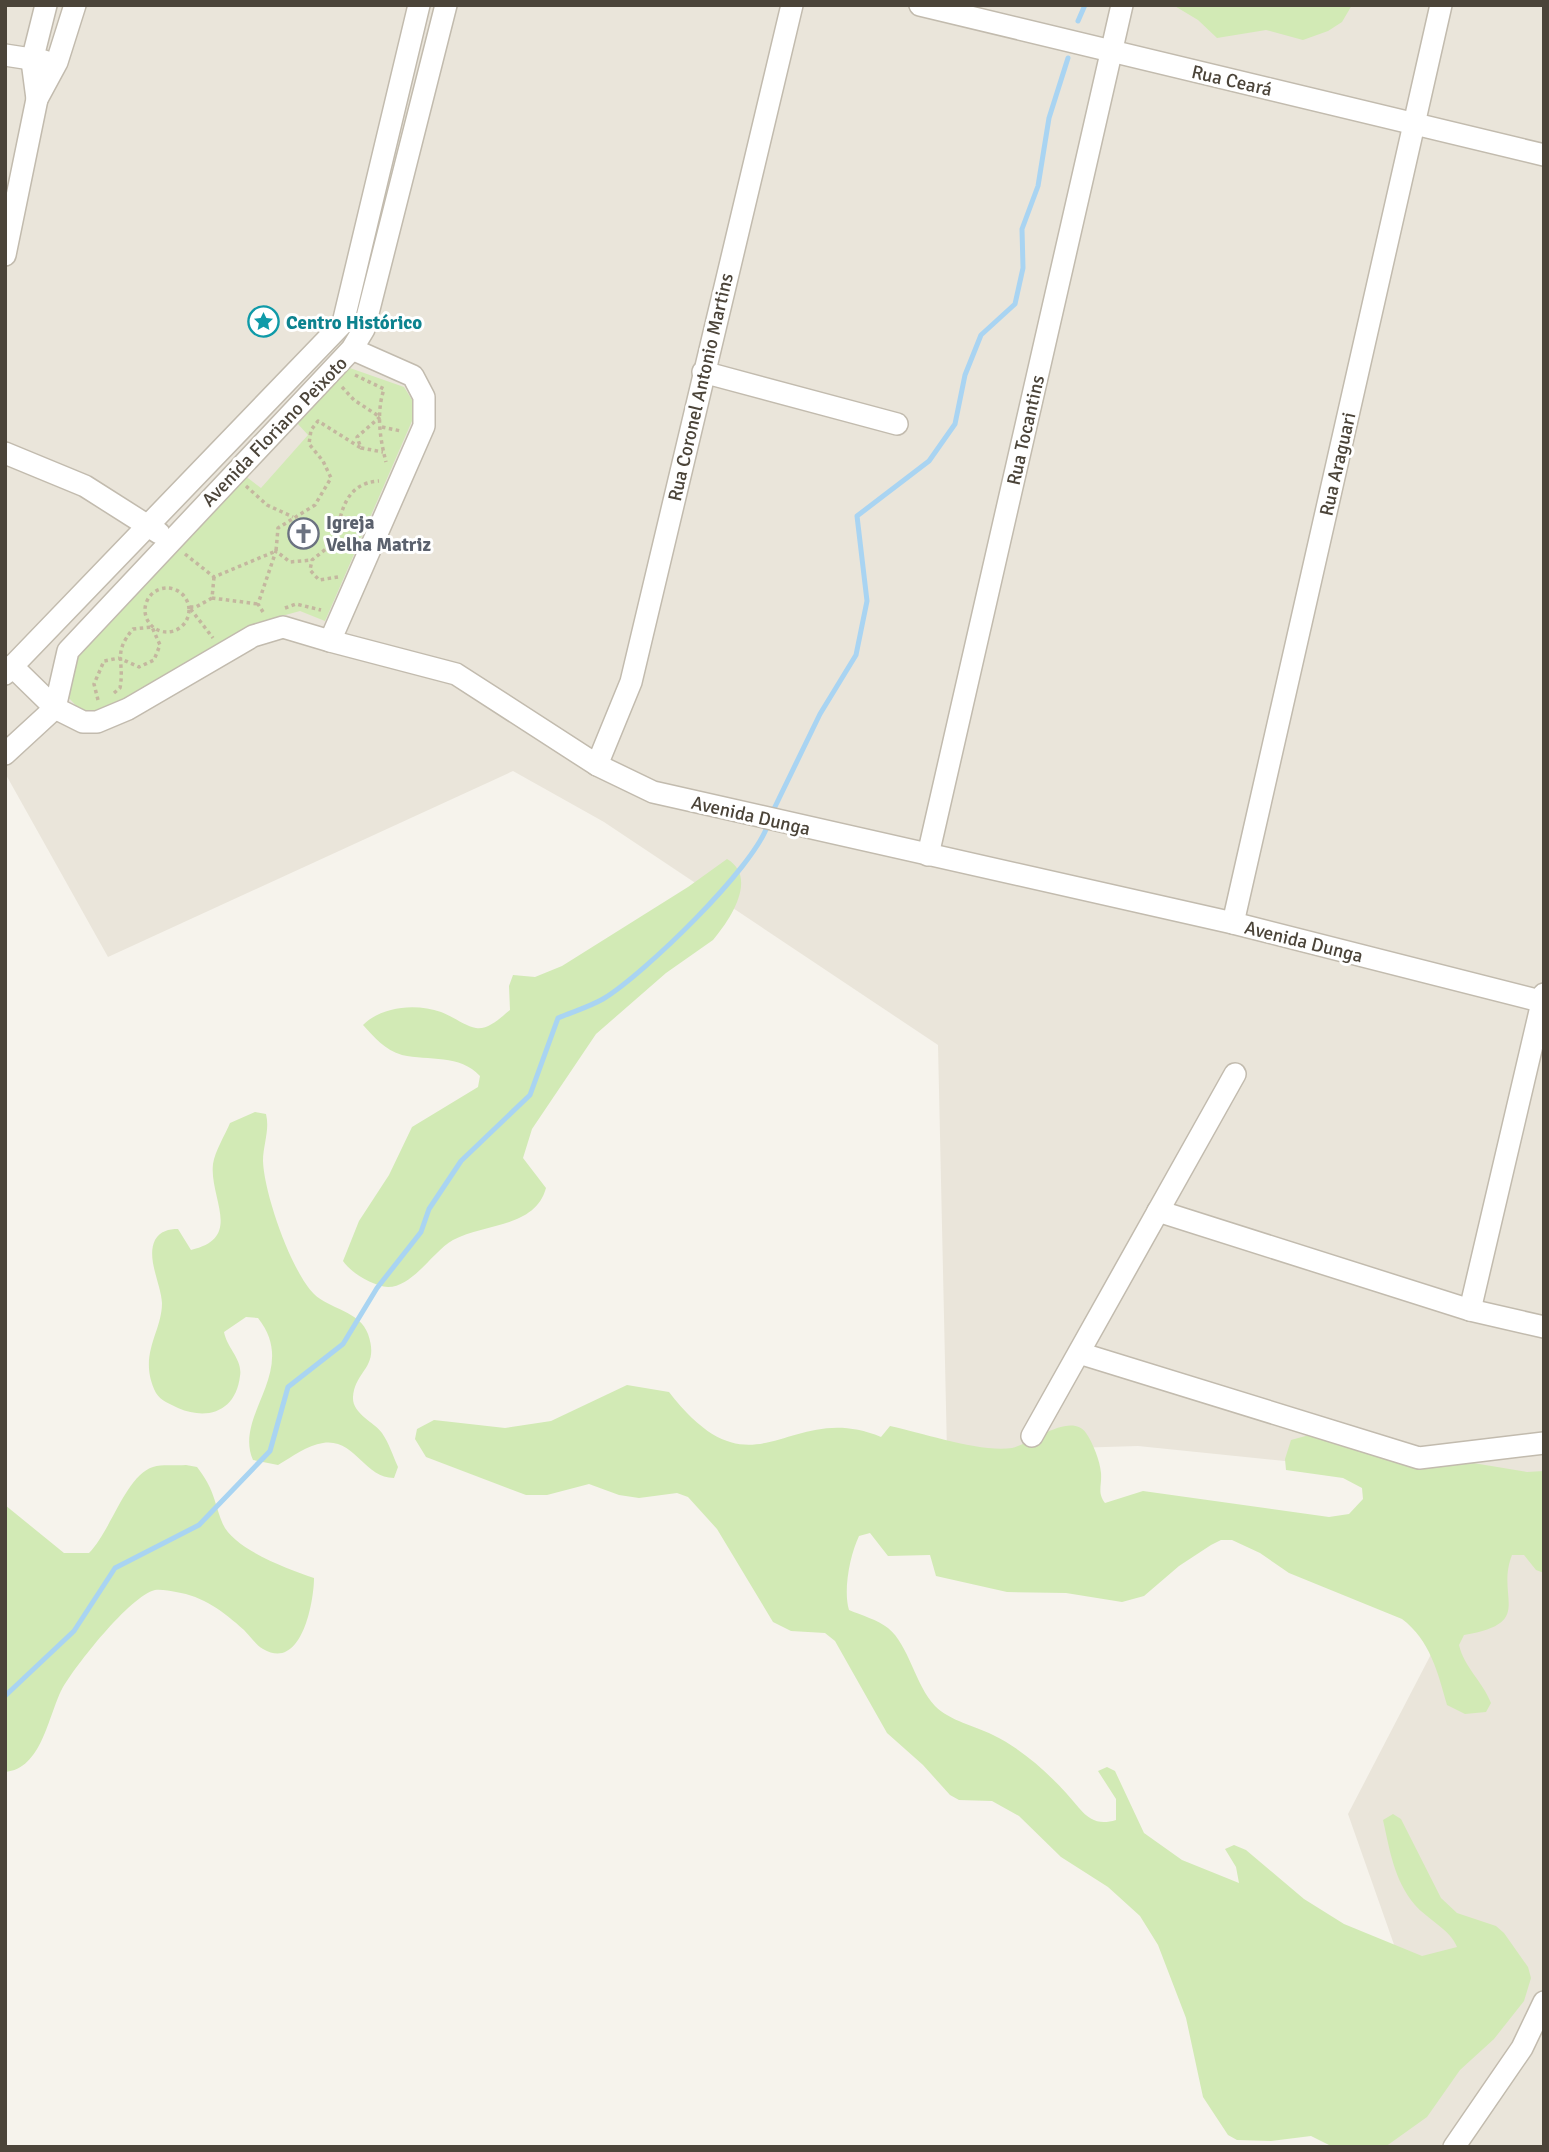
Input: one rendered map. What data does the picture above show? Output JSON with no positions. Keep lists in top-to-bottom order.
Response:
{
  "streets": {
    "street": [
      "Rua Ceará",
      "Rua Coronel Antonio Martins",
      "Rua Tocantins",
      "Avenida Floriano Peixoto",
      "Rua Araguari",
      "Avenida Dunga"
    ]
  },
  "crossings": [
    ["Rua Ceará", "Rua Tocantins"],
    ["Rua Ceará", "Rua Araguari"],
    ["Rua Coronel Antonio Martins", "Avenida Dunga"],
    ["Rua Tocantins", "Avenida Dunga"],
    ["Avenida Floriano Peixoto", "Avenida Dunga"],
    ["Rua Araguari", "Avenida Dunga"]
  ],
  "places": {
    "place": ["Centro Histórico"],
    "church": ["Igreja Velha Matriz"]
  }
}
